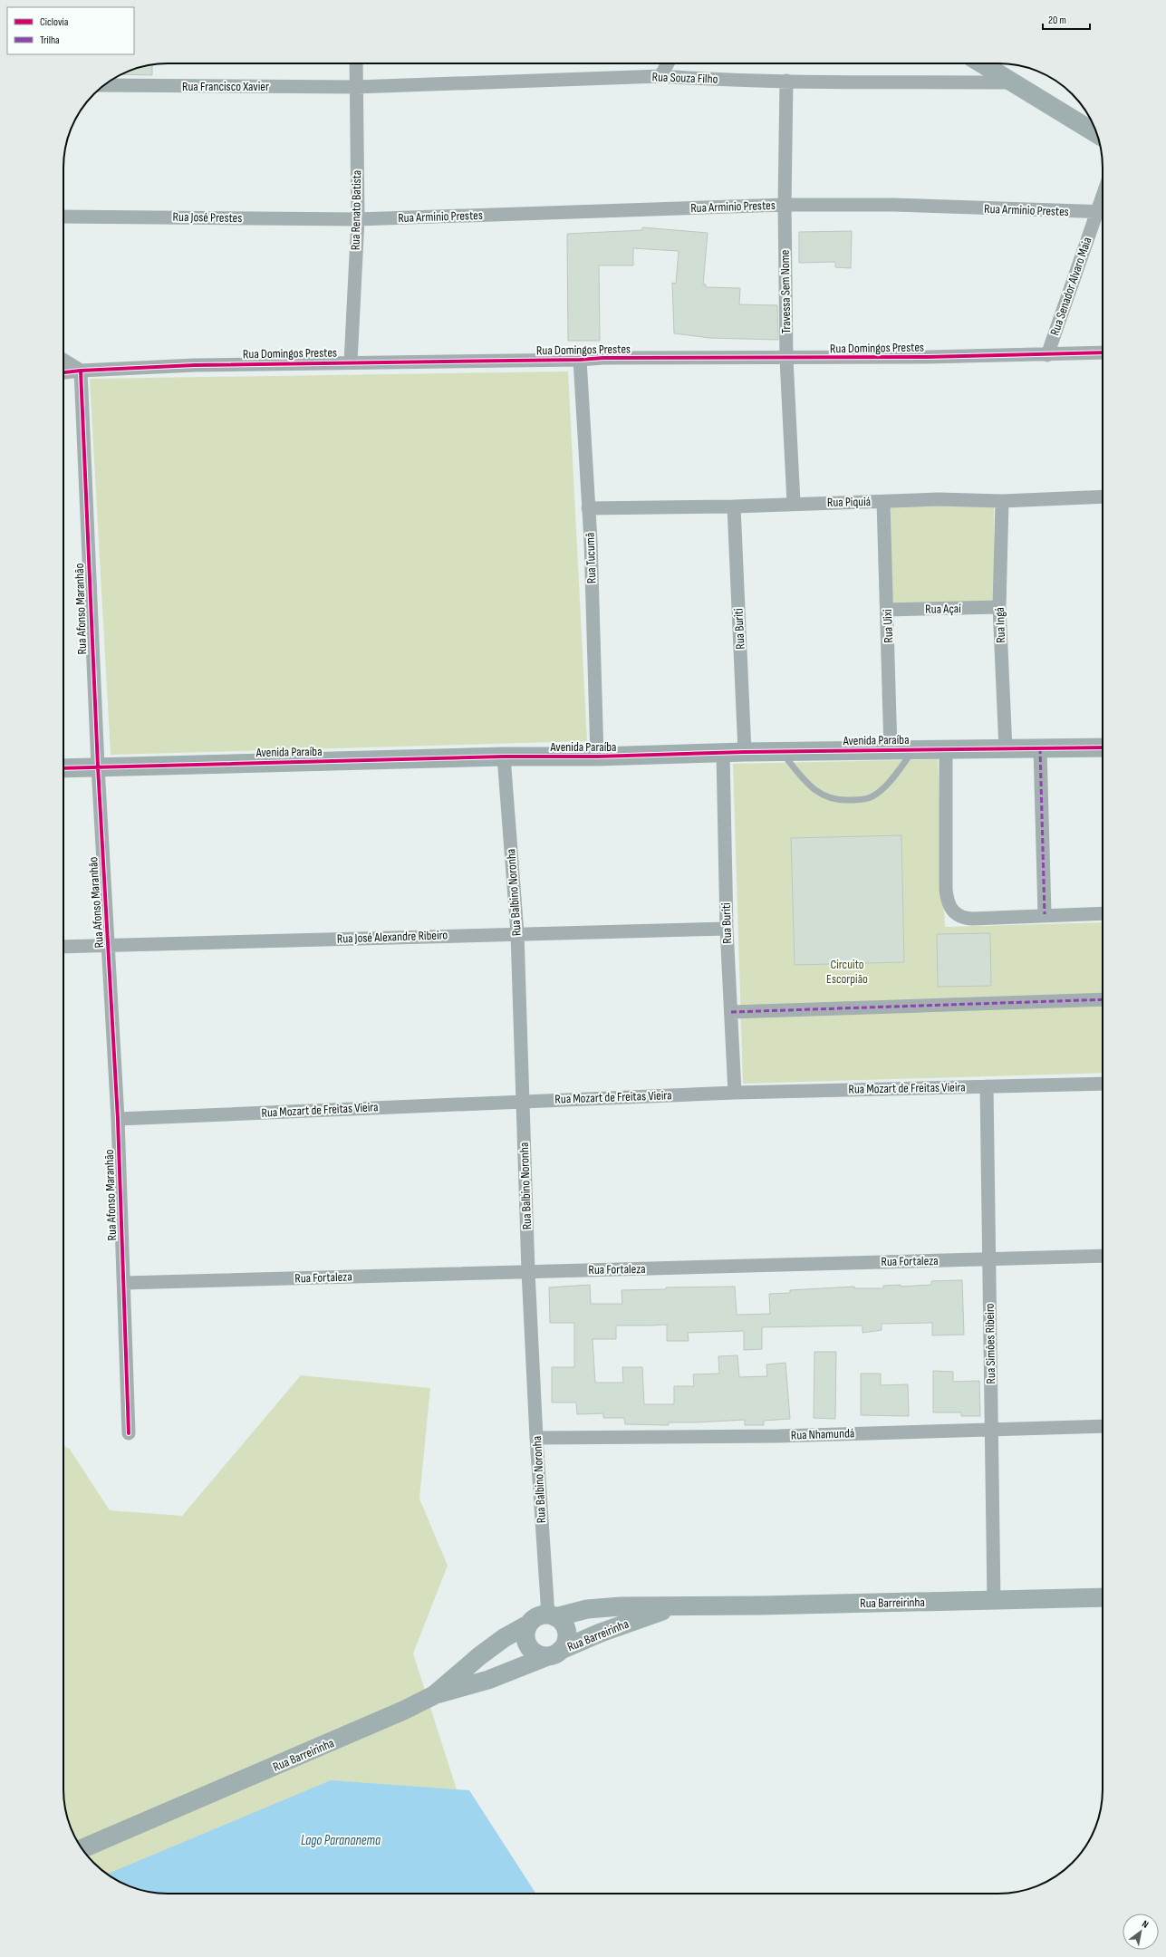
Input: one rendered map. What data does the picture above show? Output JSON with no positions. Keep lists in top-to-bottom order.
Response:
{
  "streets": {
    "street": [
      "Rua Souza Filho",
      "Rua Francisco Xavier",
      "Rua Arminio Prestes",
      "Rua Renato Batista",
      "Rua José Prestes",
      "Rua Senador Alvaro Maia",
      "Travessa Sem Nome",
      "Rua Domingos Prestes",
      "Rua Piquiá",
      "Rua Tucumã",
      "Rua Afonso Maranhão",
      "Rua Açaí",
      "Rua Ingá",
      "Rua Uixi",
      "Rua Buriti",
      "Avenida Paraíba",
      "Rua Balbino Noronha",
      "Rua José Alexandre Ribeiro",
      "Rua Mozart de Freitas Vieira",
      "Rua Fortaleza",
      "Rua Simões Ribeiro",
      "Rua Nhamundá",
      "Rua Barreirinha"
    ]
  },
  "crossings": [
    ["Rua Souza Filho", "Rua Francisco Xavier"],
    ["Rua Souza Filho", "Rua Renato Batista"],
    ["Rua Souza Filho", "Travessa Sem Nome"],
    ["Rua Francisco Xavier", "Rua Renato Batista"],
    ["Rua Arminio Prestes", "Rua Renato Batista"],
    ["Rua Arminio Prestes", "Rua José Prestes"],
    ["Rua Arminio Prestes", "Rua Senador Alvaro Maia"],
    ["Rua Arminio Prestes", "Travessa Sem Nome"],
    ["Rua Renato Batista", "Rua José Prestes"],
    ["Rua Renato Batista", "Rua Domingos Prestes"],
    ["Rua Senador Alvaro Maia", "Rua Domingos Prestes"],
    ["Travessa Sem Nome", "Rua Domingos Prestes"],
    ["Travessa Sem Nome", "Rua Piquiá"],
    ["Rua Domingos Prestes", "Rua Tucumã"],
    ["Rua Domingos Prestes", "Rua Afonso Maranhão"],
    ["Rua Piquiá", "Rua Tucumã"],
    ["Rua Piquiá", "Rua Ingá"],
    ["Rua Piquiá", "Rua Uixi"],
    ["Rua Piquiá", "Rua Buriti"],
    ["Rua Tucumã", "Avenida Paraíba"],
    ["Rua Afonso Maranhão", "Avenida Paraíba"],
    ["Rua Afonso Maranhão", "Rua José Alexandre Ribeiro"],
    ["Rua Afonso Maranhão", "Rua Mozart de Freitas Vieira"],
    ["Rua Afonso Maranhão", "Rua Fortaleza"],
    ["Rua Açaí", "Rua Ingá"],
    ["Rua Açaí", "Rua Uixi"],
    ["Rua Ingá", "Avenida Paraíba"],
    ["Rua Uixi", "Avenida Paraíba"],
    ["Rua Buriti", "Avenida Paraíba"],
    ["Rua Buriti", "Rua José Alexandre Ribeiro"],
    ["Rua Buriti", "Rua Mozart de Freitas Vieira"],
    ["Avenida Paraíba", "Rua Balbino Noronha"],
    ["Rua Balbino Noronha", "Rua José Alexandre Ribeiro"],
    ["Rua Balbino Noronha", "Rua Mozart de Freitas Vieira"],
    ["Rua Balbino Noronha", "Rua Fortaleza"],
    ["Rua Balbino Noronha", "Rua Nhamundá"],
    ["Rua Balbino Noronha", "Rua Barreirinha"],
    ["Rua Mozart de Freitas Vieira", "Rua Simões Ribeiro"],
    ["Rua Fortaleza", "Rua Simões Ribeiro"],
    ["Rua Simões Ribeiro", "Rua Nhamundá"],
    ["Rua Simões Ribeiro", "Rua Barreirinha"]
  ],
  "water": ["Lago Parananema"],
  "parks": ["Circuito Escorpião"],
  "legend": ["Ciclovia", "Trilha"],
  "scale_bar": "20 m",
  "north": "top right"
}
